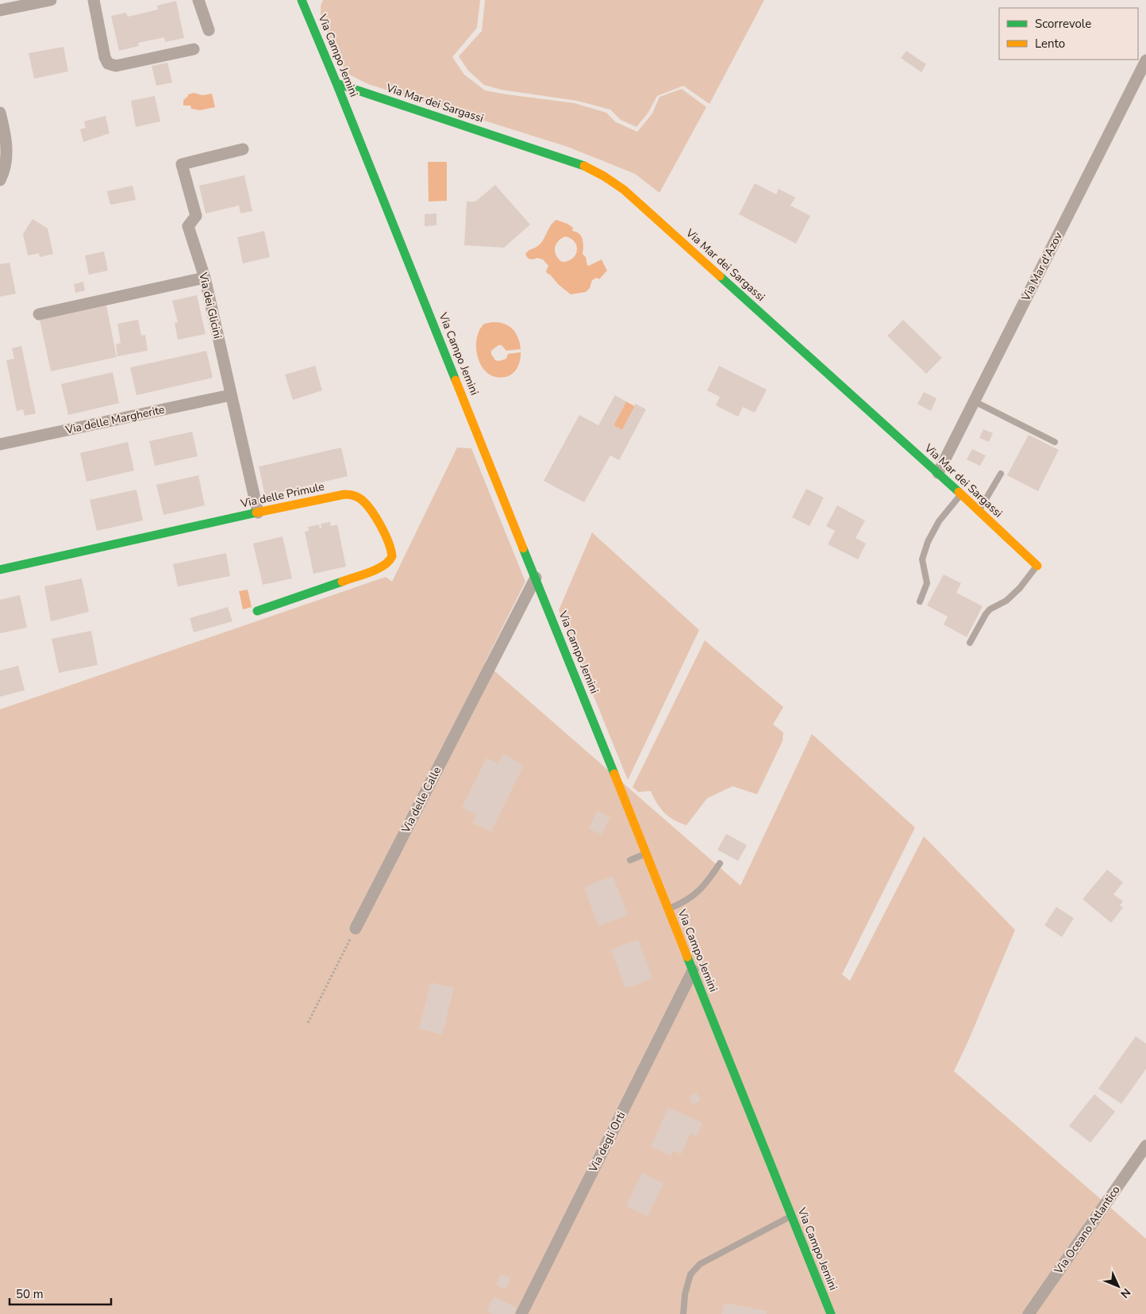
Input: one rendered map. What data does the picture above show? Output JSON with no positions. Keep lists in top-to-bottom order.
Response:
{
  "streets": {
    "street": [
      "Via Campo Jemini",
      "Via Mar dei Sargassi",
      "Via Mar d'Azov",
      "Via dei Glicini",
      "Via delle Margherite",
      "Via delle Primule",
      "Via delle Calle",
      "Via degli Orti",
      "Via Oceano Atlantico"
    ]
  },
  "crossings": [
    ["Via Campo Jemini", "Via Mar dei Sargassi"],
    ["Via Campo Jemini", "Via delle Calle"],
    ["Via Campo Jemini", "Via degli Orti"],
    ["Via Mar dei Sargassi", "Via Mar d'Azov"],
    ["Via dei Glicini", "Via delle Margherite"],
    ["Via dei Glicini", "Via delle Primule"]
  ],
  "legend": ["Scorrevole", "Lento"],
  "scale_bar": "50 m",
  "north": "bottom right"
}
